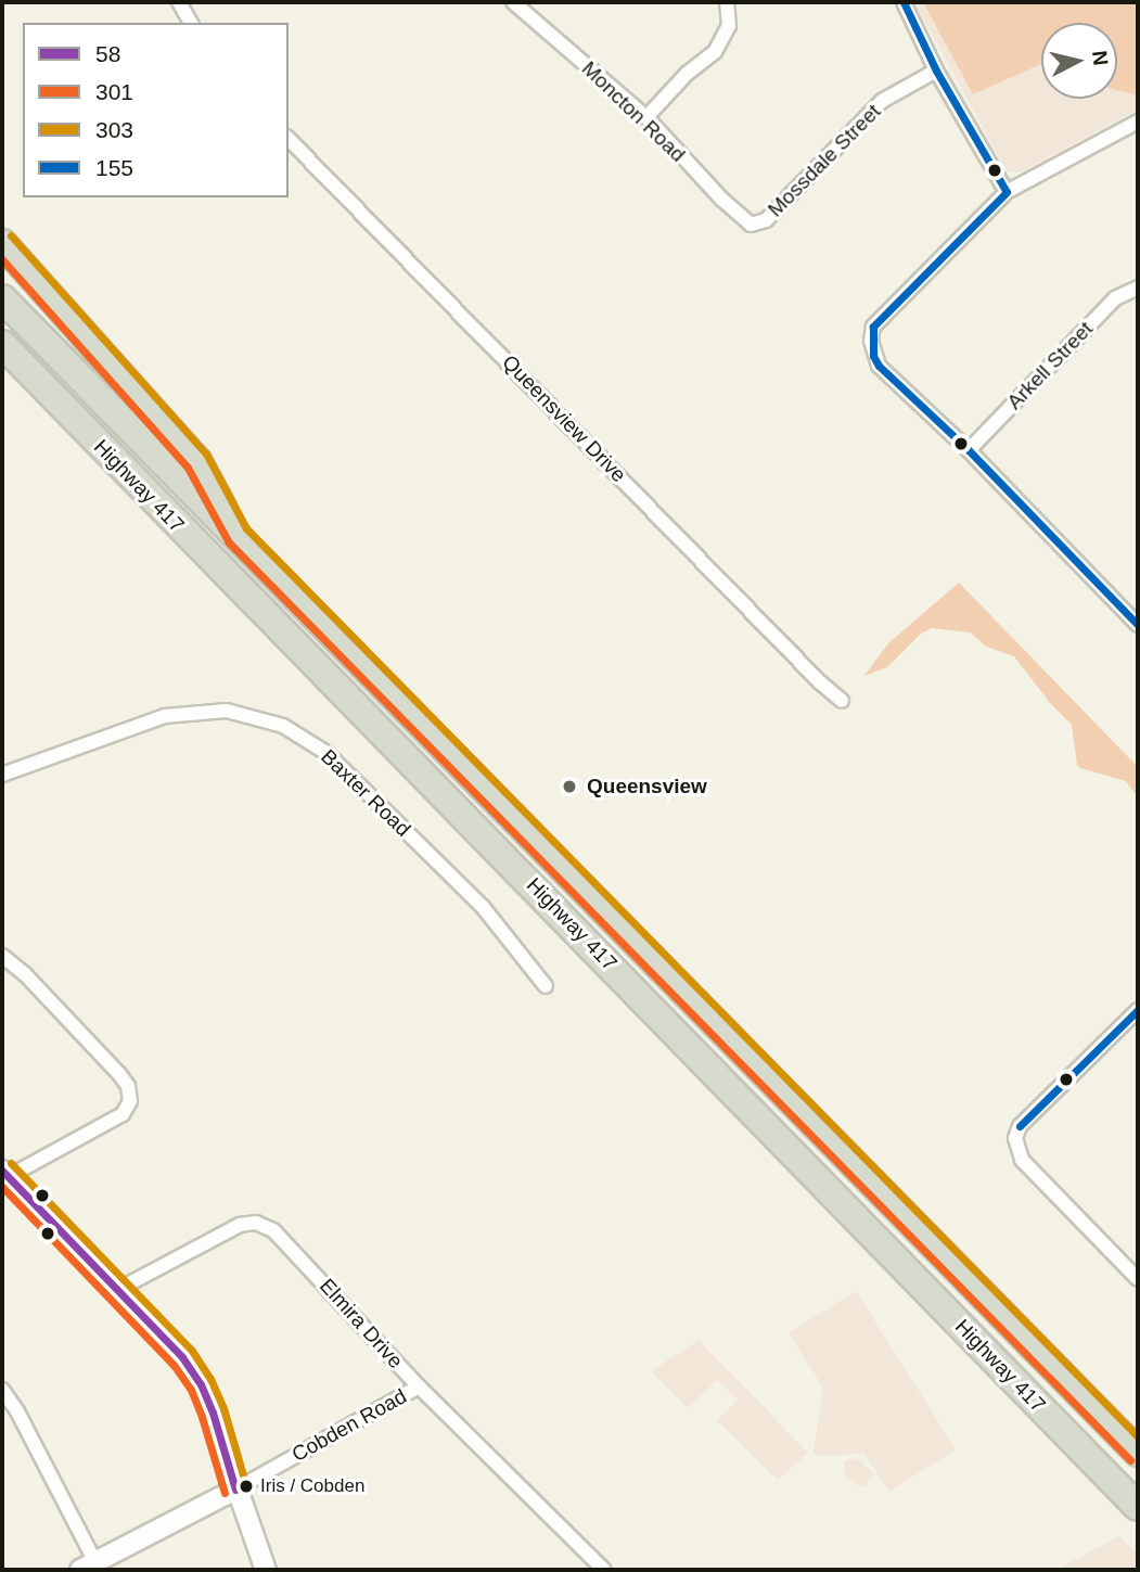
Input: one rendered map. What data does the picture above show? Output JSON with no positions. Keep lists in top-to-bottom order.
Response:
{
  "streets": {
    "highway": ["Highway 417"],
    "street": [
      "Moncton Road",
      "Mossdale Street",
      "Arkell Street",
      "Queensview Drive",
      "Baxter Road",
      "Elmira Drive",
      "Cobden Road"
    ]
  },
  "crossings": [
    ["Moncton Road", "Mossdale Street"],
    ["Elmira Drive", "Cobden Road"]
  ],
  "places": ["Queensview", "Iris / Cobden"],
  "lines": [
    "transit line 155",
    "transit line 303",
    "transit line 301",
    "transit line 58"
  ],
  "legend": [
    "58",
    "301",
    "303",
    "155"
  ],
  "north": "right"
}
